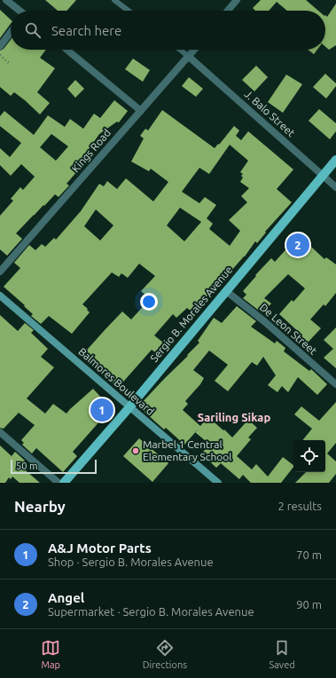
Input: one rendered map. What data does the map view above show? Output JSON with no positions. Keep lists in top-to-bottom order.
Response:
{
  "streets": {
    "main road": ["Sergio B. Morales Avenue", "Balmores Boulevard"],
    "street": ["J. Balo Street", "Kings Road", "De Leon Street"]
  },
  "crossings": [
    ["J. Balo Street", "Kings Road"],
    ["J. Balo Street", "Sergio B. Morales Avenue"],
    ["Sergio B. Morales Avenue", "De Leon Street"],
    ["Sergio B. Morales Avenue", "Balmores Boulevard"]
  ],
  "districts": ["Sariling Sikap"],
  "places": ["Marbel 1 Central Elementary School"],
  "scale_bar": "50 m",
  "page": {
    "search": "Search here",
    "pins": ["2", "1"],
    "scale": "50 m",
    "heading": ["Nearby", "2 results"],
    "list": [
      {
        "mark": "1",
        "name": "A&J Motor Parts",
        "note": "Shop · Sergio B. Morales Avenue",
        "value": "70 m"
      },
      {
        "mark": "2",
        "name": "Angel",
        "note": "Supermarket · Sergio B. Morales Avenue",
        "value": "90 m"
      }
    ],
    "nav": ["Map", "Directions", "Saved"]
  }
}
